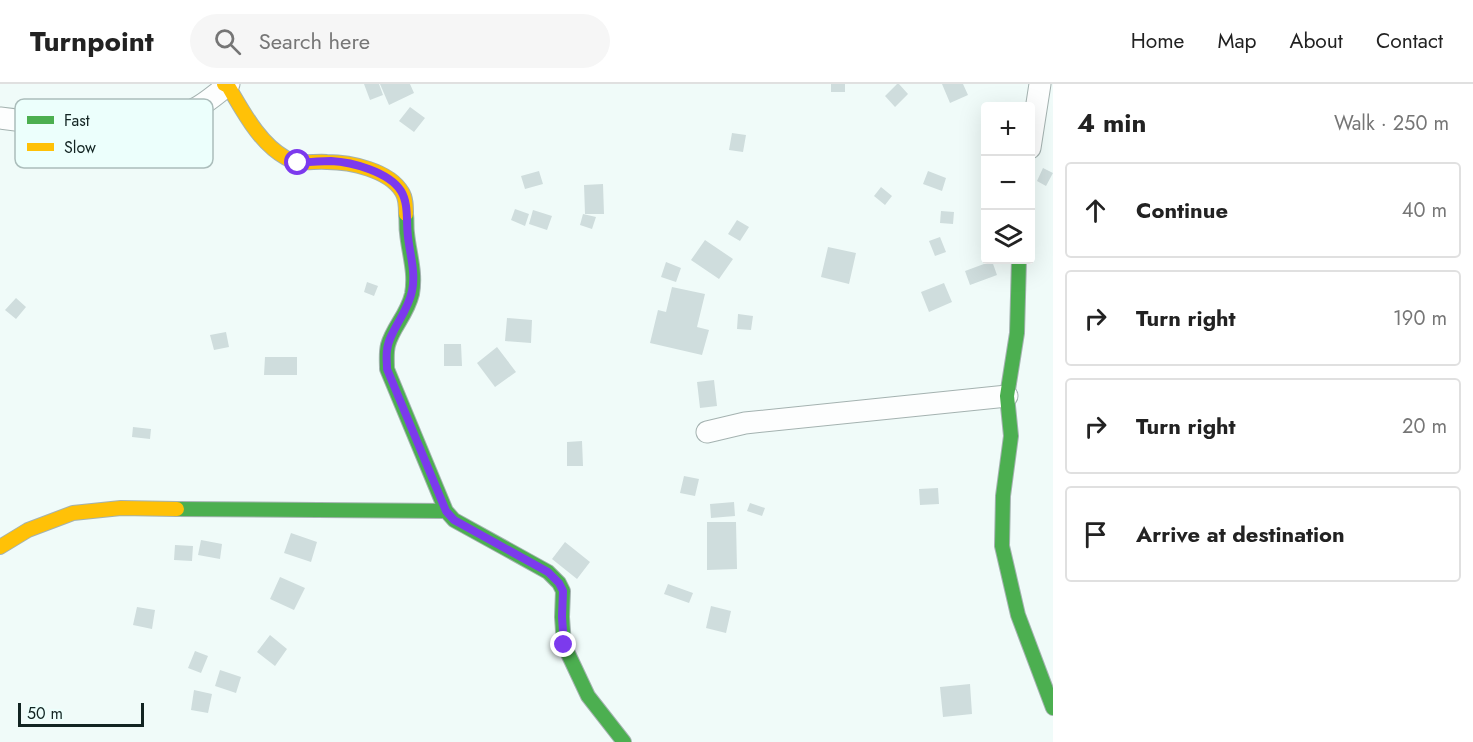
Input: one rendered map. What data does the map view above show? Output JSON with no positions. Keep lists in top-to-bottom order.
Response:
{
  "legend": ["Fast", "Slow"],
  "scale_bar": "50 m",
  "page": {
    "header": "Turnpoint",
    "search": "Search here",
    "nav": [
      "Home",
      "Map",
      "About",
      "Contact"
    ],
    "heading": ["4 min", "Walk · 250 m"],
    "map_buttons": ["+", "−"],
    "list": [
      ["Continue", "40 m"],
      ["Turn right", "190 m"],
      ["Turn right", "20 m"],
      "Arrive at destination"
    ],
    "scale": "50 m"
  }
}
